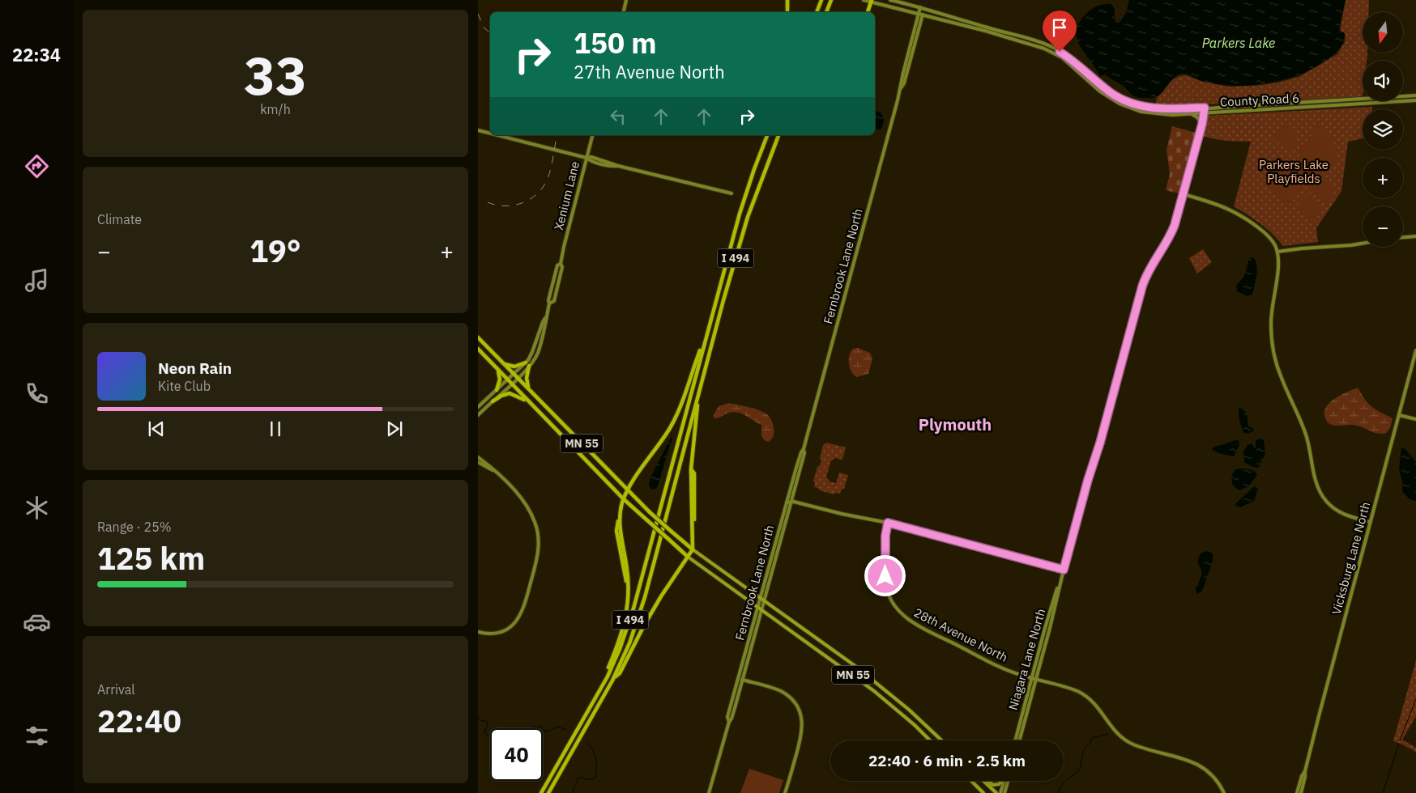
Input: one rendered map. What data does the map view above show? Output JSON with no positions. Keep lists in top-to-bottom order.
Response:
{
  "streets": {
    "highway": ["I 494", "MN 55"],
    "street": [
      "County Road 6",
      "Xenium Lane",
      "Fernbrook Lane North",
      "Vicksburg Lane North",
      "28th Avenue North",
      "Niagara Lane North"
    ]
  },
  "crossings": [
    ["County Road 6", "Fernbrook Lane North"],
    ["Xenium Lane", "MN 55"],
    ["Fernbrook Lane North", "MN 55"],
    ["28th Avenue North", "Niagara Lane North"]
  ],
  "districts": ["Plymouth"],
  "water": ["Parkers Lake"],
  "parks": ["Parkers Lake Playfields"],
  "north": "bottom",
  "page": {
    "tabs": "22:34",
    "tile": [
      ["33", "km/h"],
      "Climate",
      ["Range · 25%", "125 km"],
      ["Arrival", "22:40"]
    ],
    "map_buttons": ["+", "−"],
    "turn": ["150 m", "27th Avenue North"],
    "heat": ["−", "19°", "+"],
    "song": ["Neon Rain", "Kite Club"],
    "limit": "40",
    "trip": "22:40 · 6 min · 2.5 km"
  }
}
